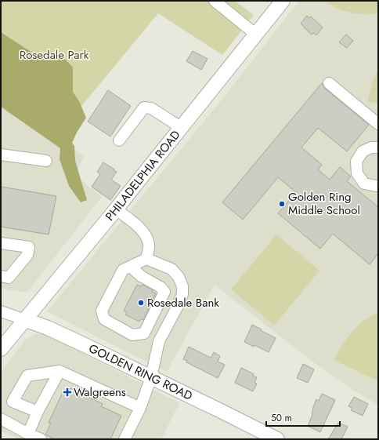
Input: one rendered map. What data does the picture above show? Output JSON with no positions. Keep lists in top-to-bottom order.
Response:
{
  "streets": {
    "main road": ["PHILADELPHIA ROAD", "GOLDEN RING ROAD"]
  },
  "crossings": [
    ["PHILADELPHIA ROAD", "GOLDEN RING ROAD"]
  ],
  "parks": ["Rosedale Park"],
  "places": {
    "other": ["Golden Ring Middle School", "Rosedale Bank"],
    "health": ["Walgreens"]
  },
  "scale_bar": "50 m"
}
